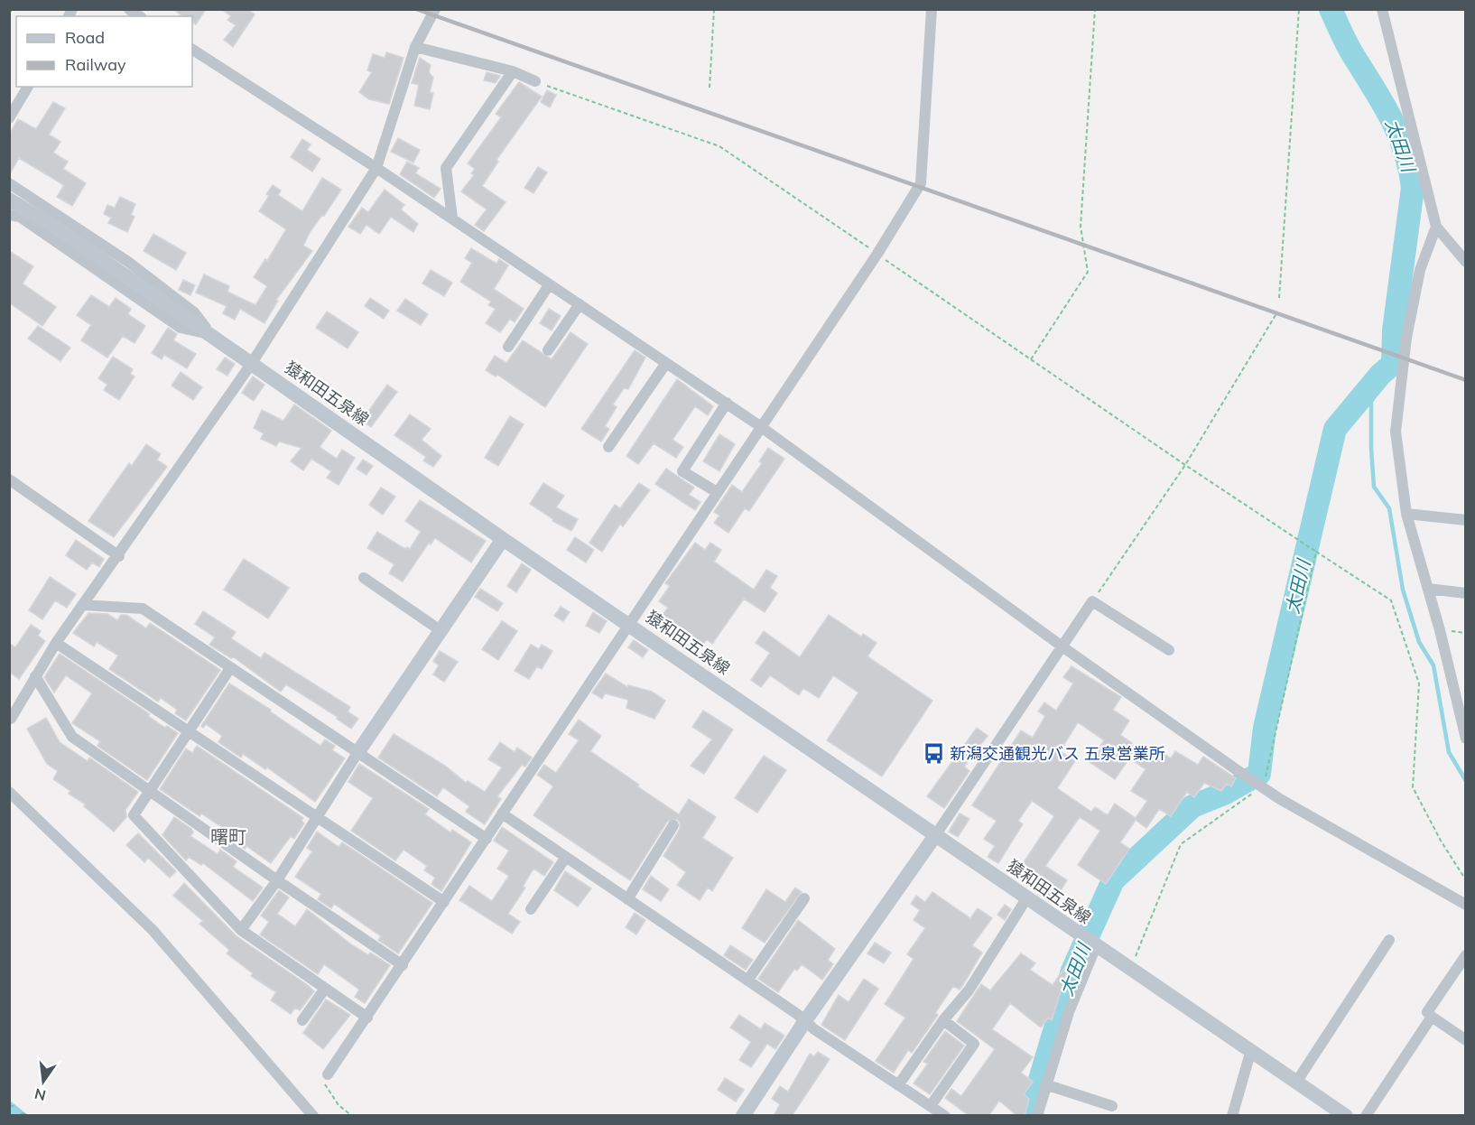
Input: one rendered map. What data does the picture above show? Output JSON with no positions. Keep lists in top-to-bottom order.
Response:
{
  "streets": {
    "main road": ["猿和田五泉線"]
  },
  "districts": ["曙町"],
  "water": ["太田川"],
  "places": {
    "bus stop": ["新潟交通観光バス 五泉営業所"]
  },
  "legend": ["Road", "Railway"],
  "north": "bottom"
}
